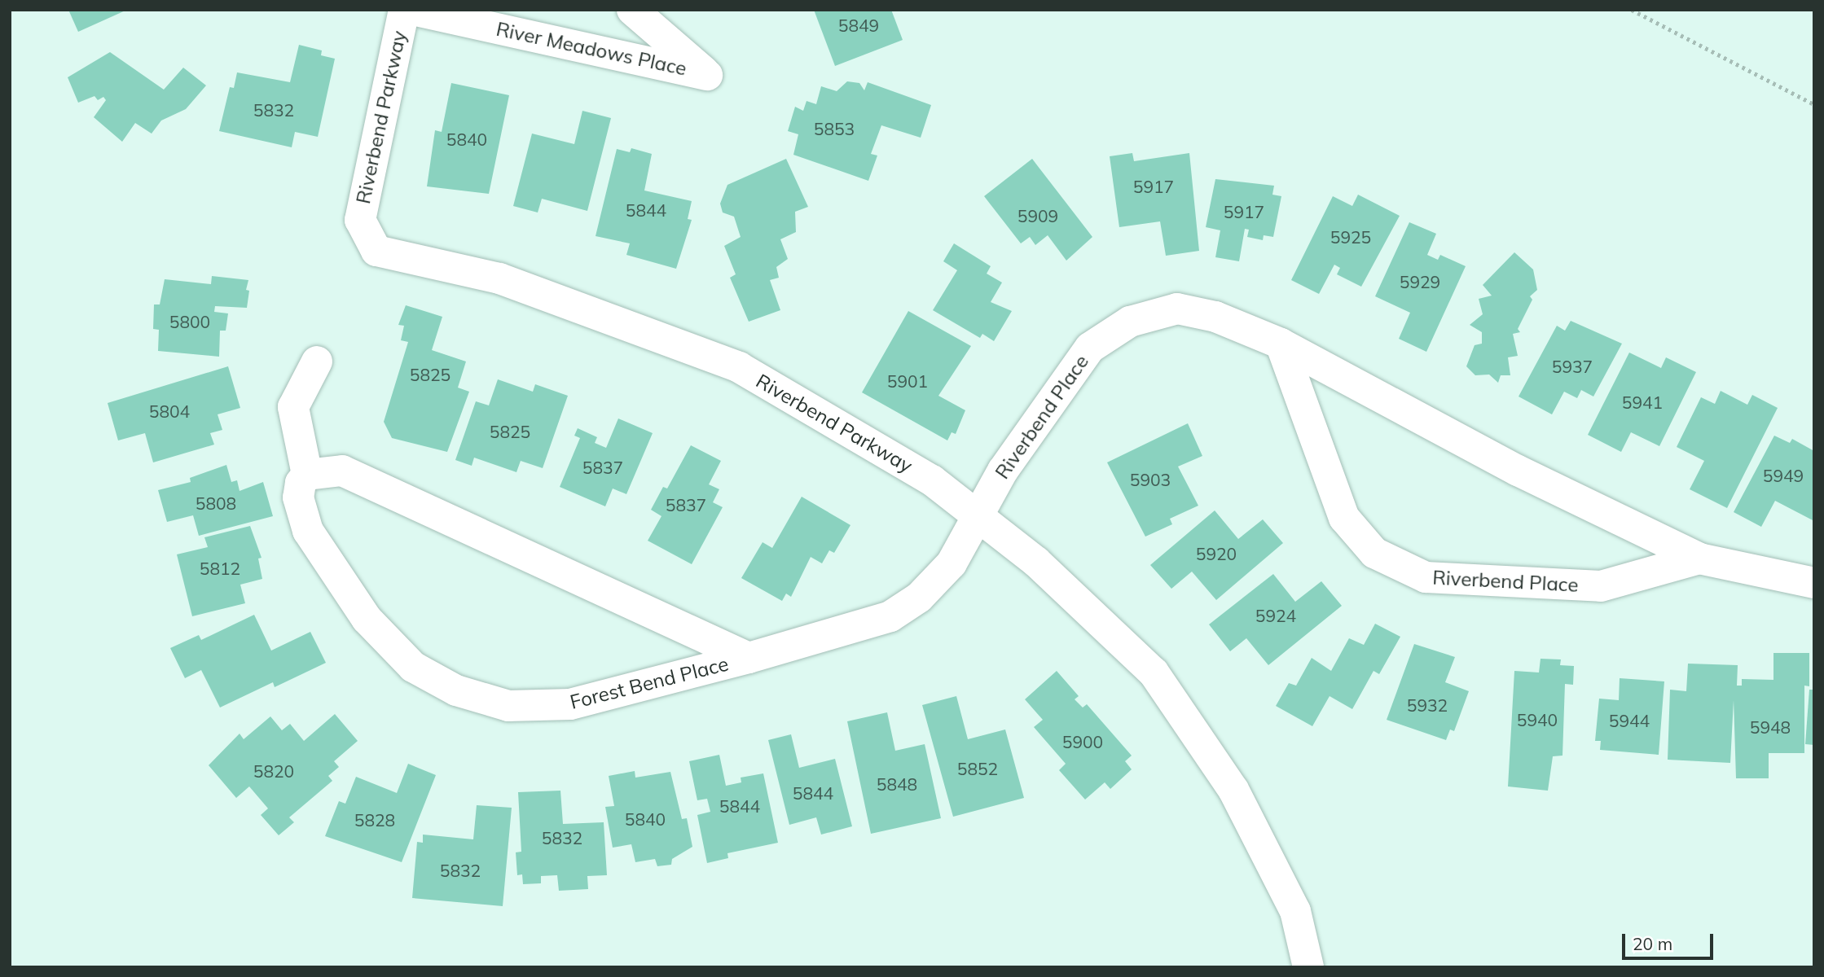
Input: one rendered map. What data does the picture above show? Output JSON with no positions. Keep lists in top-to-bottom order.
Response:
{
  "streets": {
    "street": [
      "River Meadows Place",
      "Riverbend Parkway",
      "Riverbend Place",
      "Forest Bend Place"
    ]
  },
  "crossings": [
    ["Riverbend Parkway", "Riverbend Place"],
    ["Riverbend Parkway", "Forest Bend Place"],
    ["Riverbend Place", "Forest Bend Place"]
  ],
  "house_numbers": [
    "5849",
    "5832",
    "5853",
    "5840",
    "5917",
    "5844",
    "5917",
    "5909",
    "5925",
    "5929",
    "5800",
    "5937",
    "5825",
    "5901",
    "5941",
    "5804",
    "5825",
    "5837",
    "5949",
    "5903",
    "5808",
    "5837",
    "5920",
    "5812",
    "5924",
    "5932",
    "5940",
    "5944",
    "5948",
    "5900",
    "5852",
    "5820",
    "5848",
    "5844",
    "5844",
    "5840",
    "5828",
    "5832",
    "5832"
  ],
  "scale_bar": "20 m"
}
